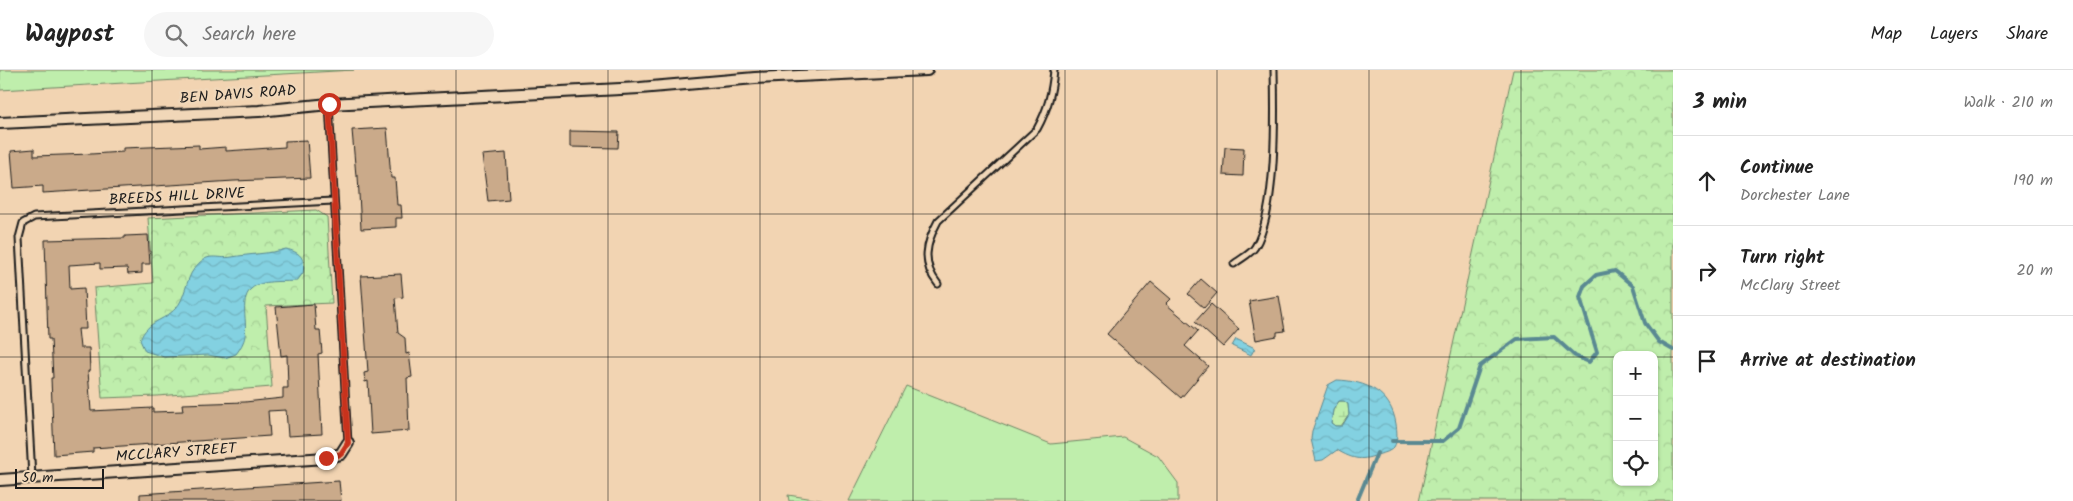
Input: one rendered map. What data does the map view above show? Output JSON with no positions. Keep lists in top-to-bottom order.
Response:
{
  "streets": {
    "street": ["BEN DAVIS ROAD", "MCCLARY STREET"],
    "lane": ["BREEDS HILL DRIVE"]
  },
  "crossings": [
    ["BREEDS HILL DRIVE", "MCCLARY STREET"]
  ],
  "scale_bar": "50 m",
  "page": {
    "header": "Waypost",
    "search": "Search here",
    "nav": ["Map", "Layers", "Share"],
    "heading": ["3 min", "Walk · 210 m"],
    "list": [
      ["Continue", "Dorchester Lane", "190 m"],
      ["Turn right", "McClary Street", "20 m"],
      "Arrive at destination"
    ],
    "map_buttons": ["+", "−"],
    "scale": "50 m"
  }
}
